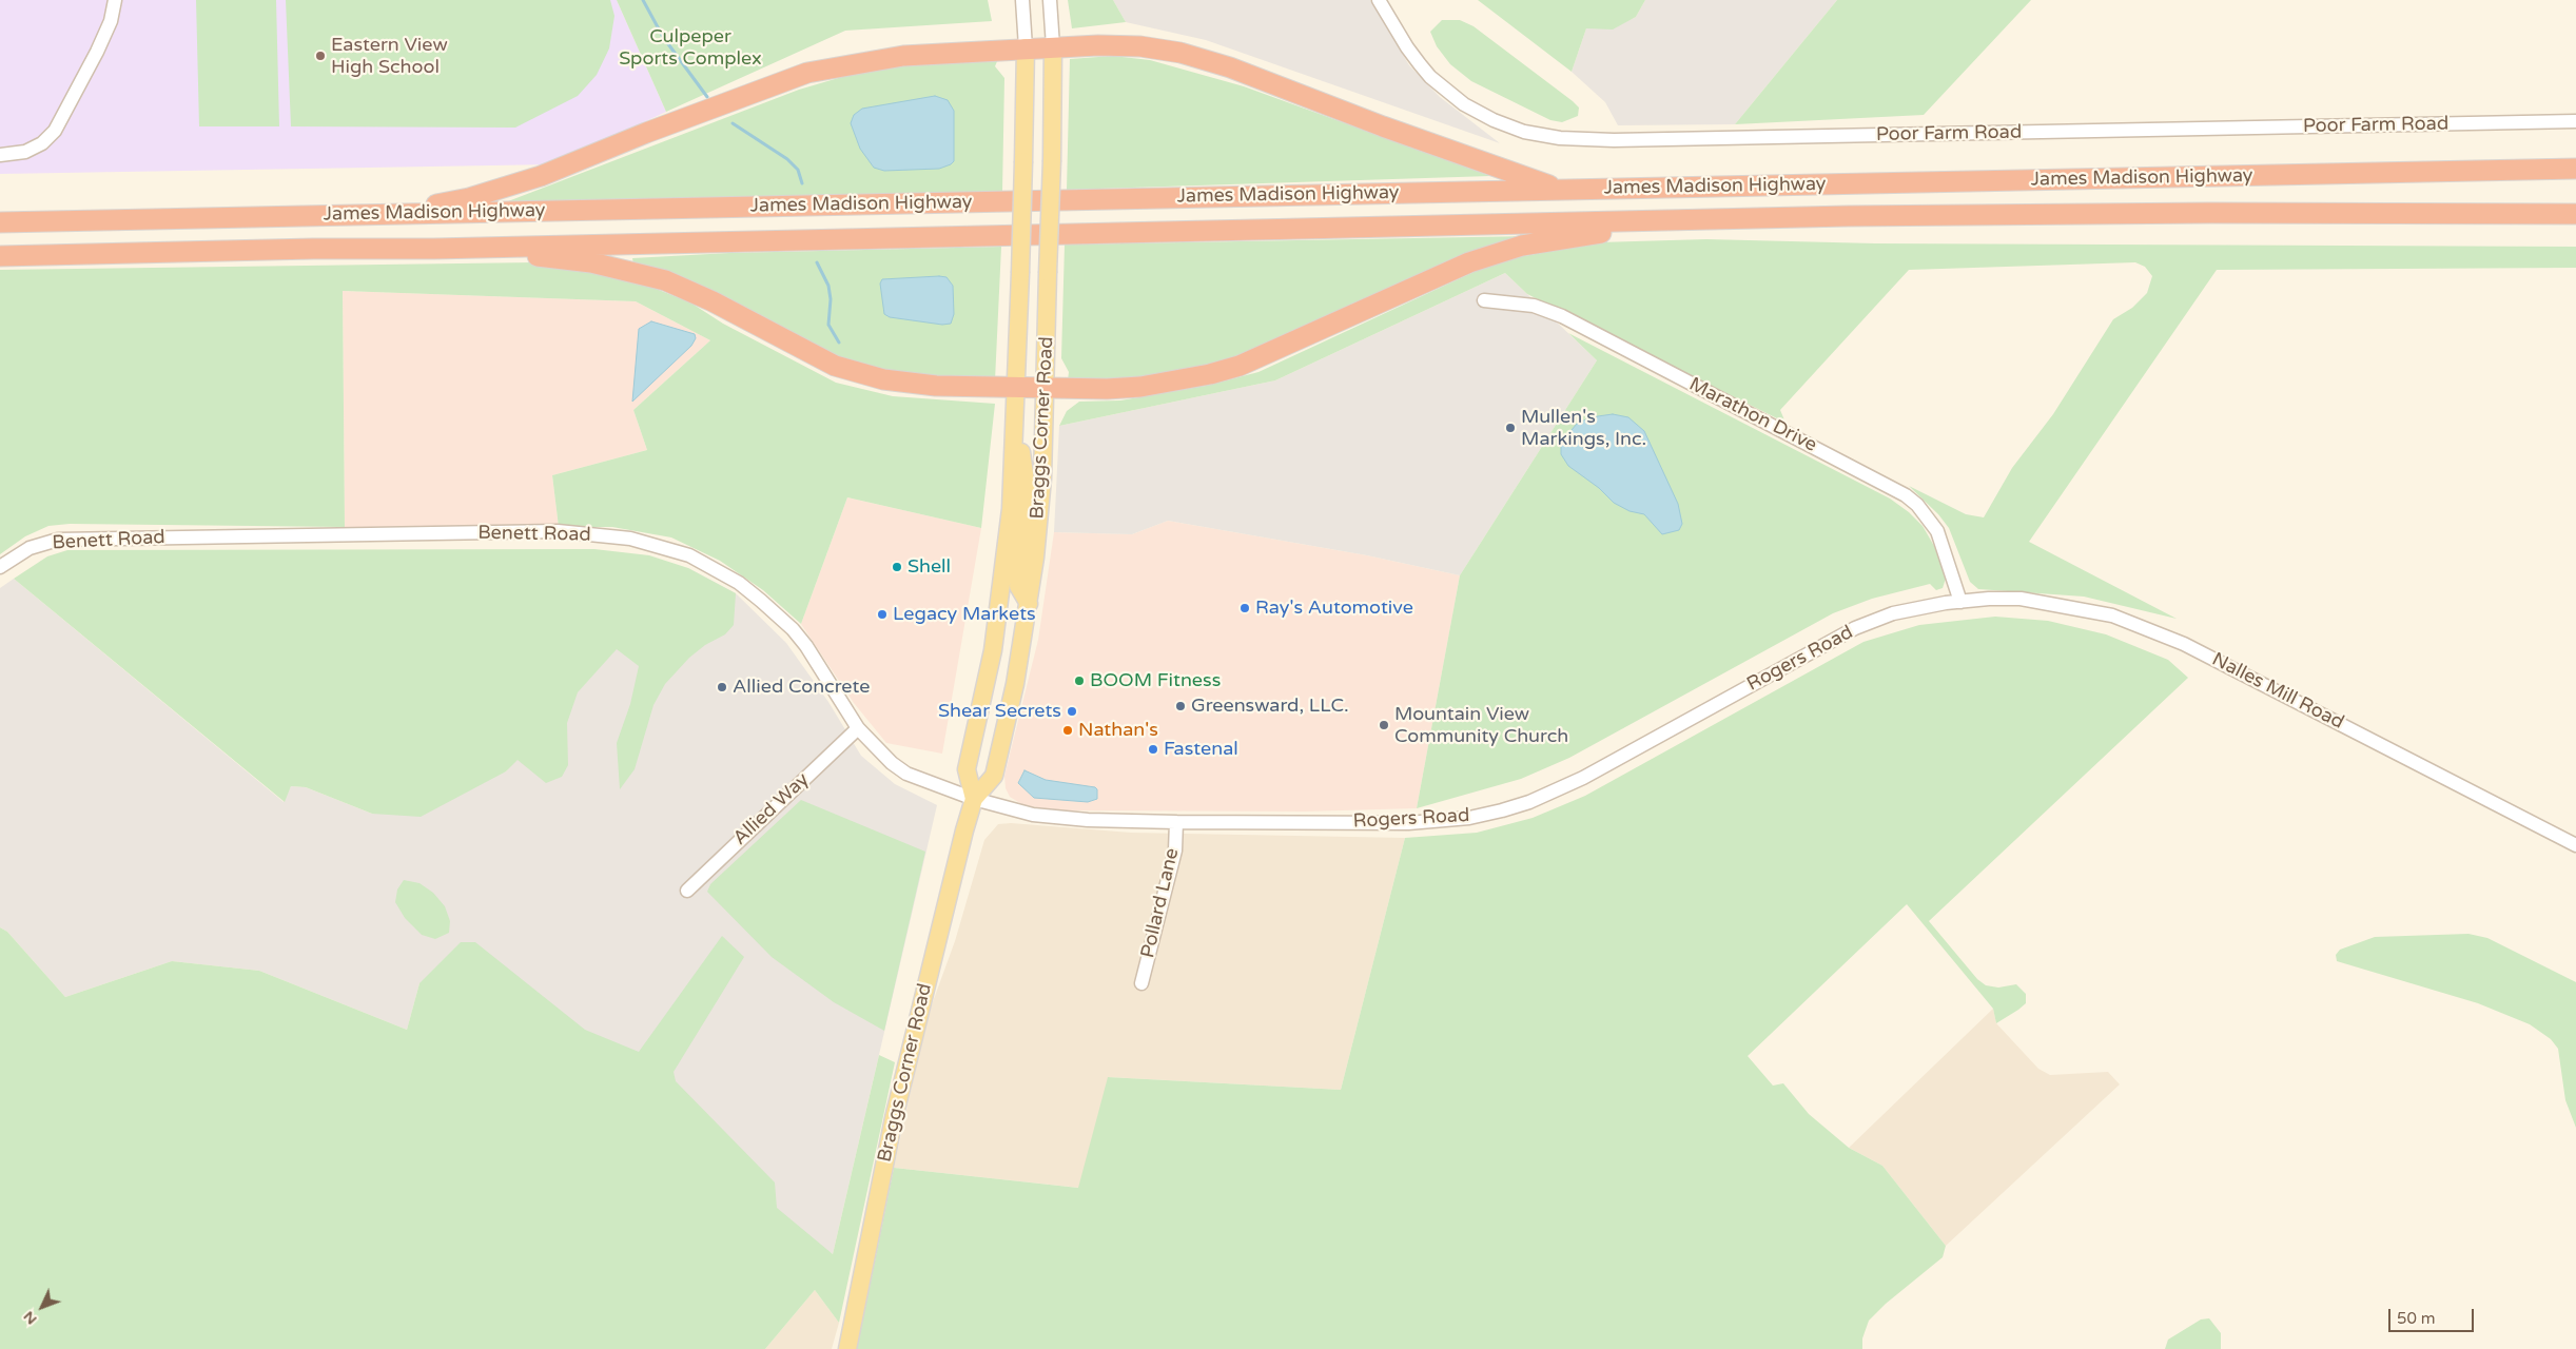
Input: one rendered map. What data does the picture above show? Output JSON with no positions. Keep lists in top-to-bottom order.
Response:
{
  "streets": {
    "highway": ["James Madison Highway"],
    "main road": ["Braggs Corner Road"],
    "street": [
      "Poor Farm Road",
      "Marathon Drive",
      "Benett Road",
      "Rogers Road",
      "Nalles Mill Road",
      "Allied Way",
      "Pollard Lane"
    ]
  },
  "crossings": [
    ["Marathon Drive", "Rogers Road"],
    ["Marathon Drive", "Nalles Mill Road"],
    ["Braggs Corner Road", "Benett Road"],
    ["Braggs Corner Road", "Rogers Road"],
    ["Benett Road", "Rogers Road"],
    ["Benett Road", "Allied Way"],
    ["Rogers Road", "Nalles Mill Road"],
    ["Rogers Road", "Pollard Lane"]
  ],
  "parks": ["Culpeper Sports Complex"],
  "places": [
    "Eastern View High School",
    "Mullen's Markings, Inc.",
    "Shell",
    "Ray's Automotive",
    "Legacy Markets",
    "BOOM Fitness",
    "Allied Concrete",
    "Greensward, LLC.",
    "Shear Secrets",
    "Mountain View Community Church",
    "Nathan's",
    "Fastenal"
  ],
  "scale_bar": "50 m",
  "north": "bottom left"
}
